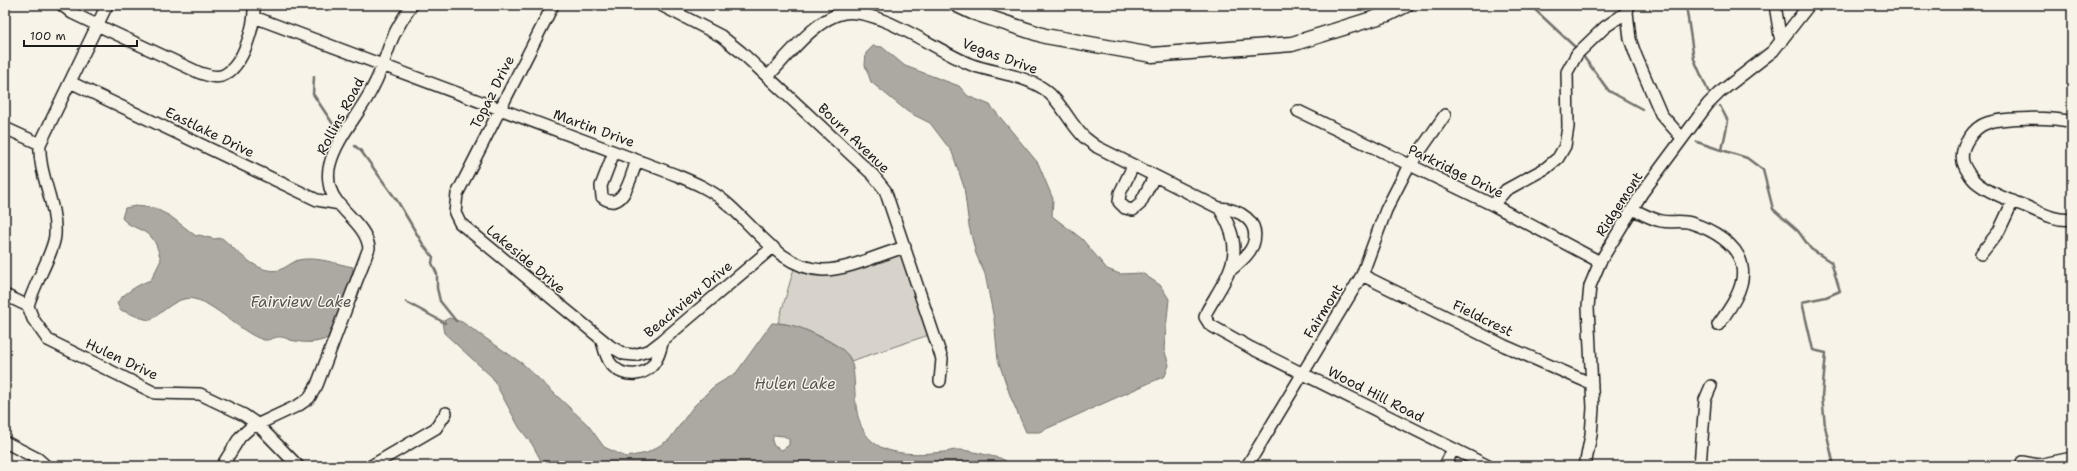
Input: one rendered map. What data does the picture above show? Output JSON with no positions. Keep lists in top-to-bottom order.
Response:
{
  "streets": {
    "street": [
      "Vegas Drive",
      "Topaz Drive",
      "Rollins Road",
      "Martin Drive",
      "Eastlake Drive",
      "Bourn Avenue",
      "Parkridge Drive",
      "Ridgemont",
      "Lakeside Drive",
      "Beachview Drive",
      "Fairmont",
      "Fieldcrest",
      "Hulen Drive",
      "Wood Hill Road"
    ]
  },
  "crossings": [
    ["Vegas Drive", "Bourn Avenue"],
    ["Vegas Drive", "Wood Hill Road"],
    ["Topaz Drive", "Martin Drive"],
    ["Topaz Drive", "Lakeside Drive"],
    ["Rollins Road", "Martin Drive"],
    ["Rollins Road", "Eastlake Drive"],
    ["Rollins Road", "Hulen Drive"],
    ["Martin Drive", "Bourn Avenue"],
    ["Martin Drive", "Beachview Drive"],
    ["Parkridge Drive", "Ridgemont"],
    ["Parkridge Drive", "Fairmont"],
    ["Ridgemont", "Fieldcrest"],
    ["Lakeside Drive", "Beachview Drive"],
    ["Fairmont", "Fieldcrest"],
    ["Fairmont", "Wood Hill Road"]
  ],
  "water": ["Fairview Lake", "Hulen Lake"],
  "scale_bar": "100 m"
}
